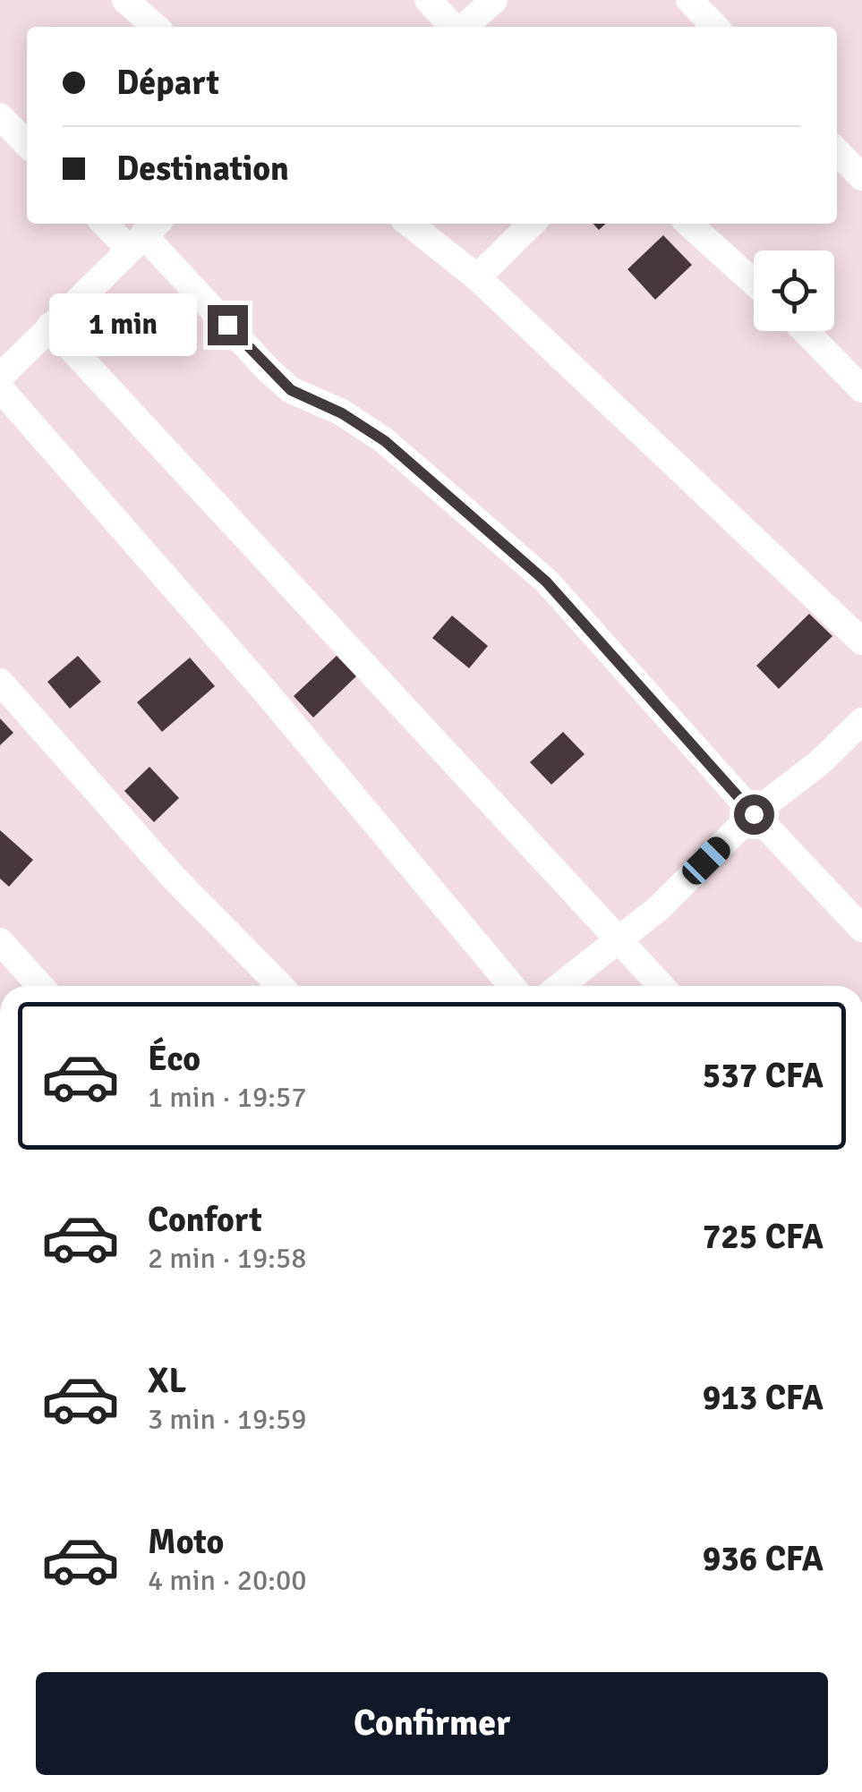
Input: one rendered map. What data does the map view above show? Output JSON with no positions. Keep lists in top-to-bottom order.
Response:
{
  "page": {
    "banner": ["Départ", "Destination"],
    "bubble": "1 min",
    "list": [
      {
        "name": "Éco",
        "note": "1 min · 19:57",
        "value": "537 CFA"
      },
      {
        "name": "Confort",
        "note": "2 min · 19:58",
        "value": "725 CFA"
      },
      {
        "name": "XL",
        "note": "3 min · 19:59",
        "value": "913 CFA"
      },
      {
        "name": "Moto",
        "note": "4 min · 20:00",
        "value": "936 CFA"
      }
    ],
    "buttons": "Confirmer"
  }
}
